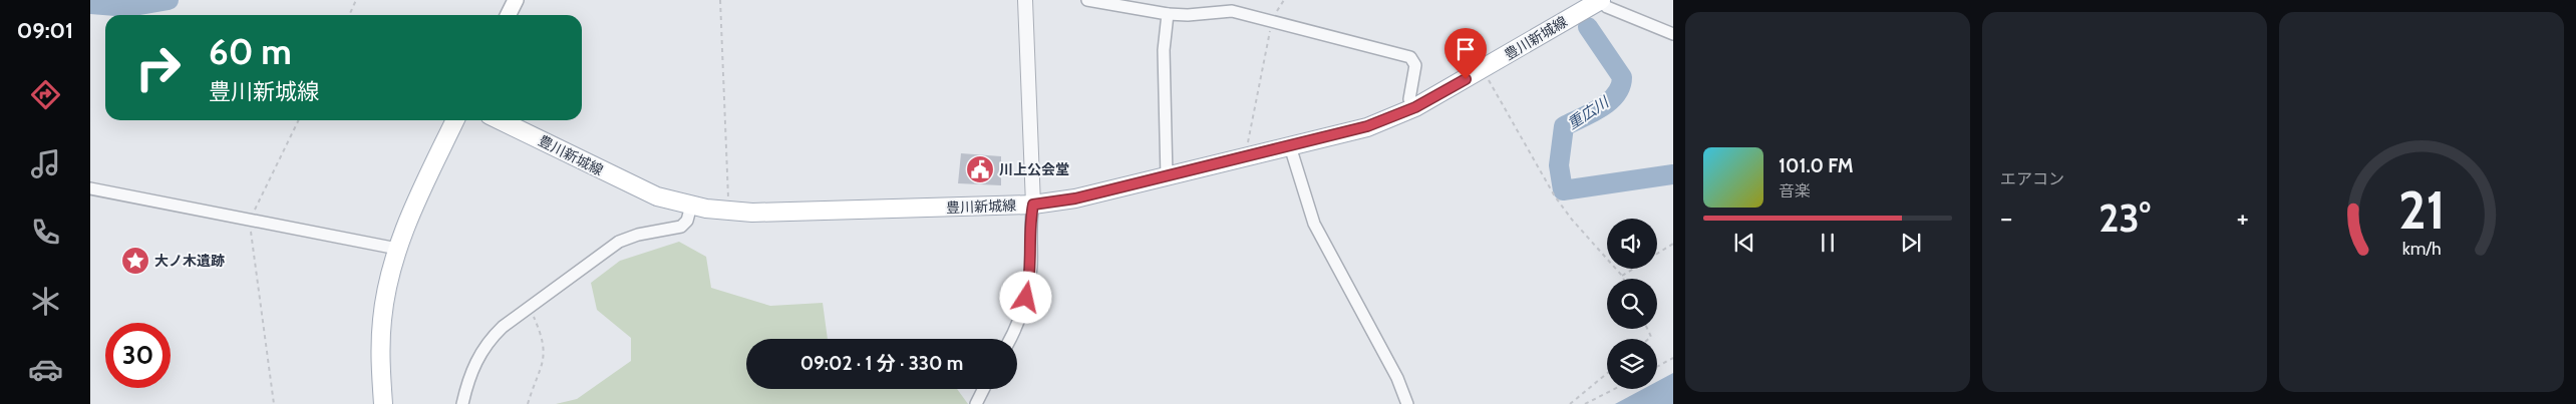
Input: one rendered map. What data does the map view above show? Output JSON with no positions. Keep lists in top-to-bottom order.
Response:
{
  "streets": {
    "main road": ["豊川新城線"]
  },
  "water": ["重広川"],
  "places": {
    "public building": ["川上公会堂"],
    "place": ["大ノ木遺跡"]
  },
  "page": {
    "tabs": "09:01",
    "tile": "エアコン",
    "turn": ["60 m", "豊川新城線"],
    "song": ["101.0 FM", "音楽"],
    "heat": ["−", "23°", "+"],
    "limit": "30",
    "trip": "09:02 · 1 分 · 330 m",
    "gauge": ["21", "km/h"]
  }
}
